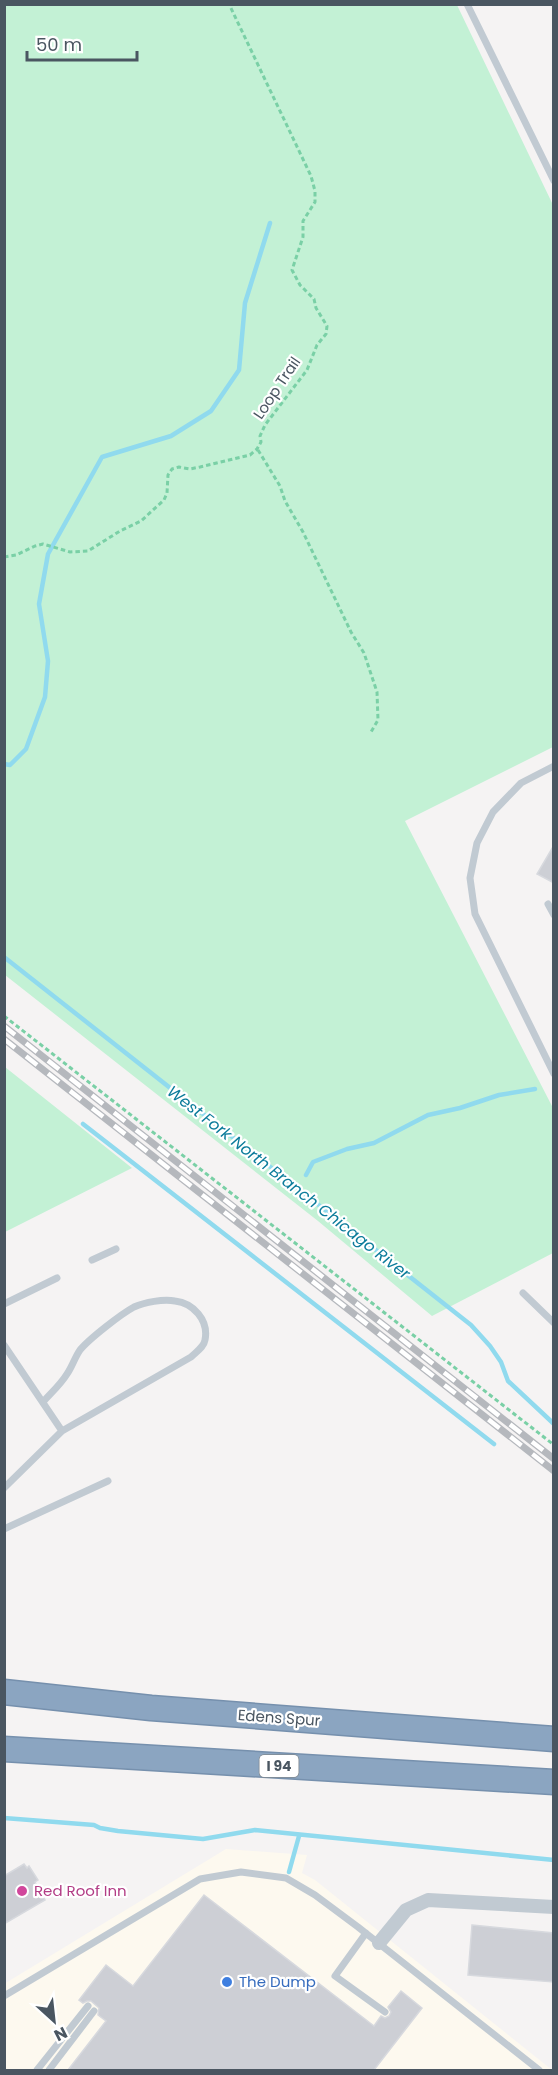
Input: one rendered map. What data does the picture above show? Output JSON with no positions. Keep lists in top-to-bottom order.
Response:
{
  "streets": {
    "highway": ["Edens Spur", "I 94"],
    "path": ["Loop Trail"]
  },
  "water": ["West Fork North Branch Chicago River"],
  "places": ["Red Roof Inn", "The Dump"],
  "scale_bar": "50 m",
  "north": "bottom right"
}
